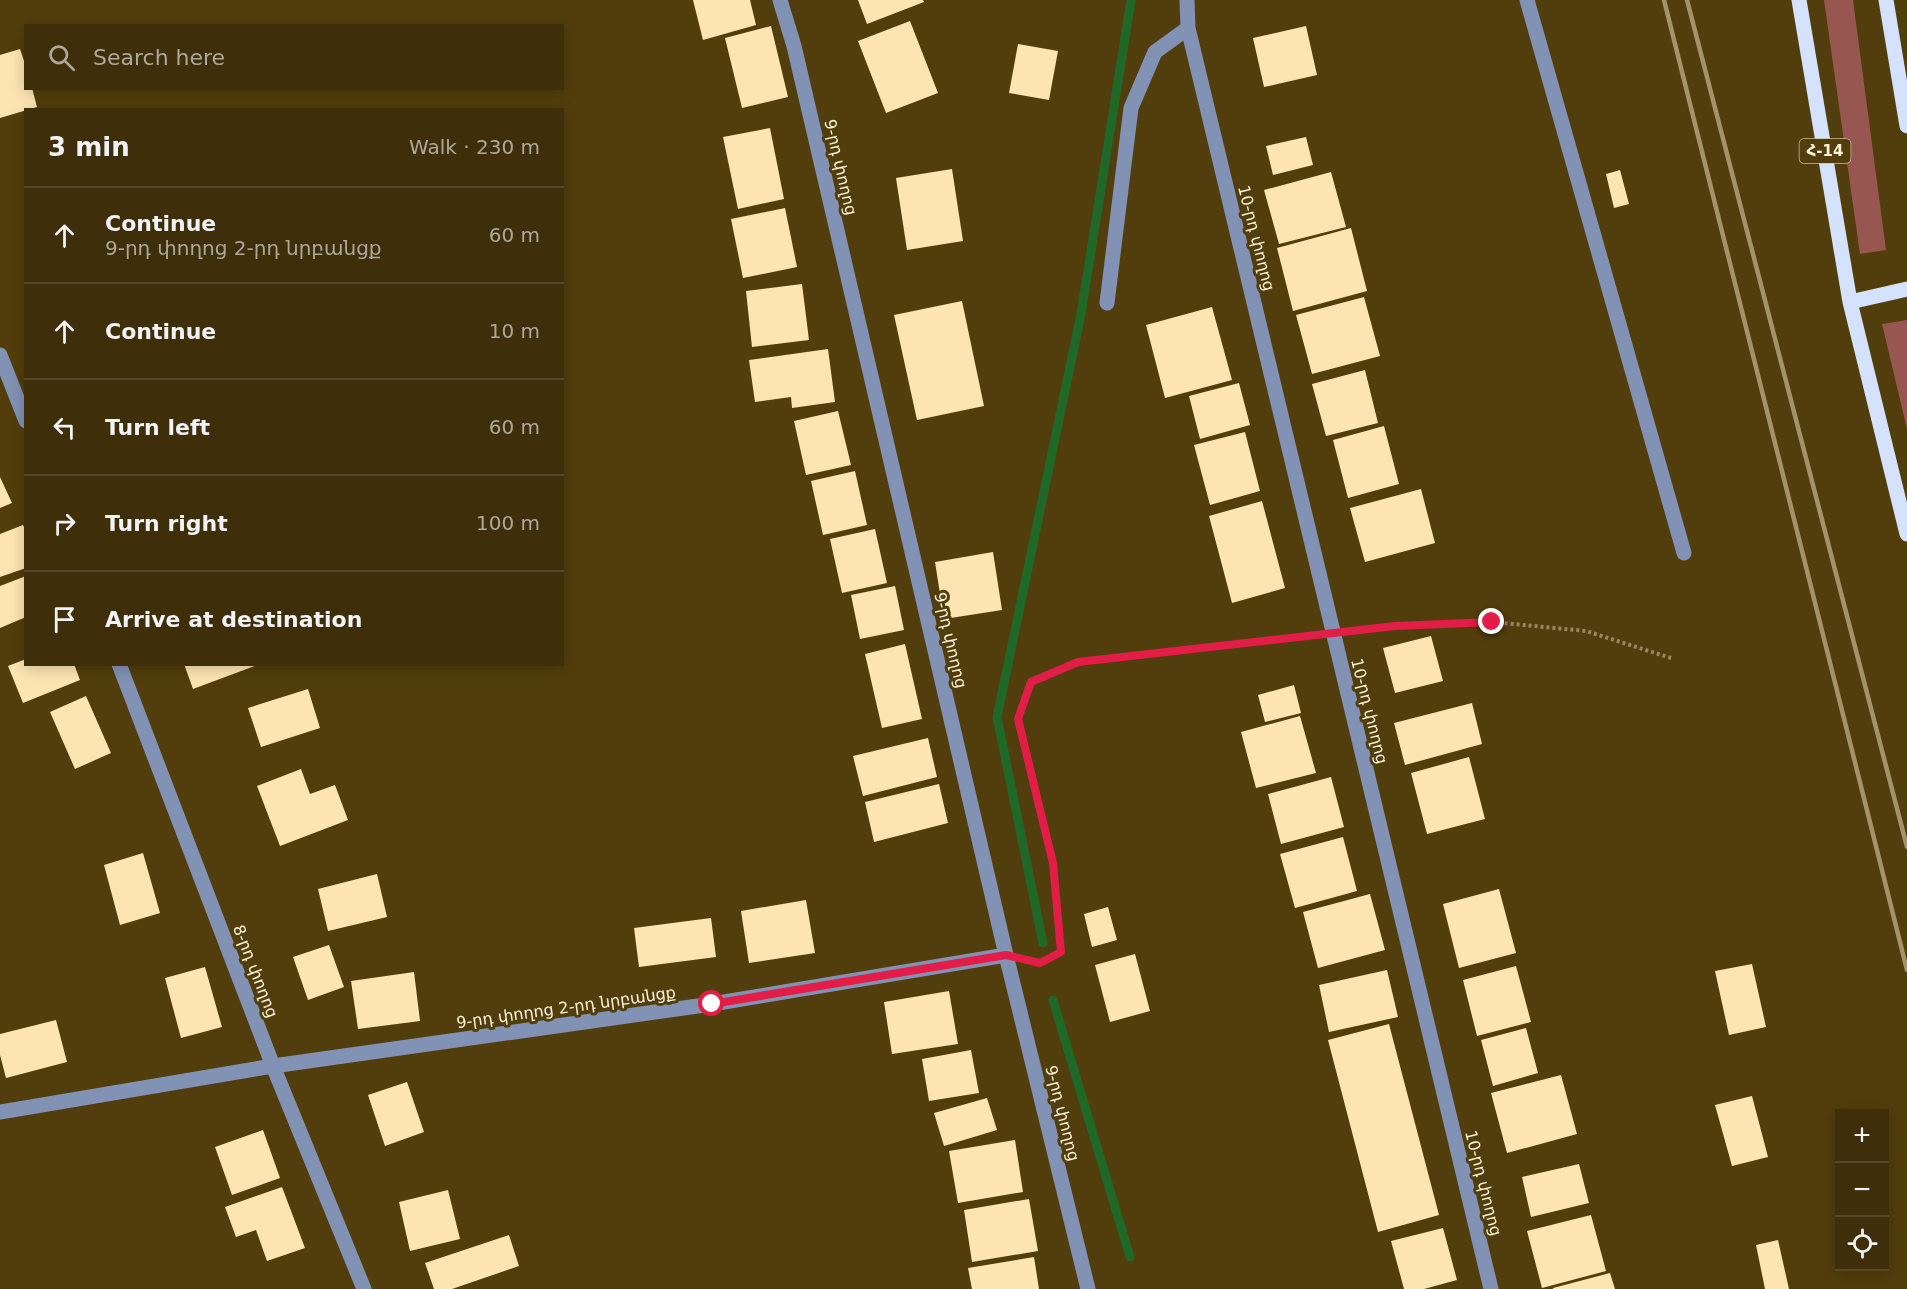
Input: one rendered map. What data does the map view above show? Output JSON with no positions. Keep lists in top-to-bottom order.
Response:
{
  "streets": {
    "main road": ["Հ-14"],
    "street": [
      "9-րդ փողոց",
      "10-րդ փողոց",
      "8-րդ փողոց",
      "9-րդ փողոց 2-րդ նրբանցք"
    ]
  },
  "crossings": [
    ["9-րդ փողոց", "9-րդ փողոց 2-րդ նրբանցք"],
    ["8-րդ փողոց", "9-րդ փողոց 2-րդ նրբանցք"]
  ],
  "page": {
    "search": "Search here",
    "heading": ["3 min", "Walk · 230 m"],
    "list": [
      ["Continue", "9-րդ փողոց 2-րդ նրբանցք", "60 m"],
      ["Continue", "10 m"],
      ["Turn left", "60 m"],
      ["Turn right", "100 m"],
      "Arrive at destination"
    ],
    "map_buttons": ["+", "−"]
  }
}
